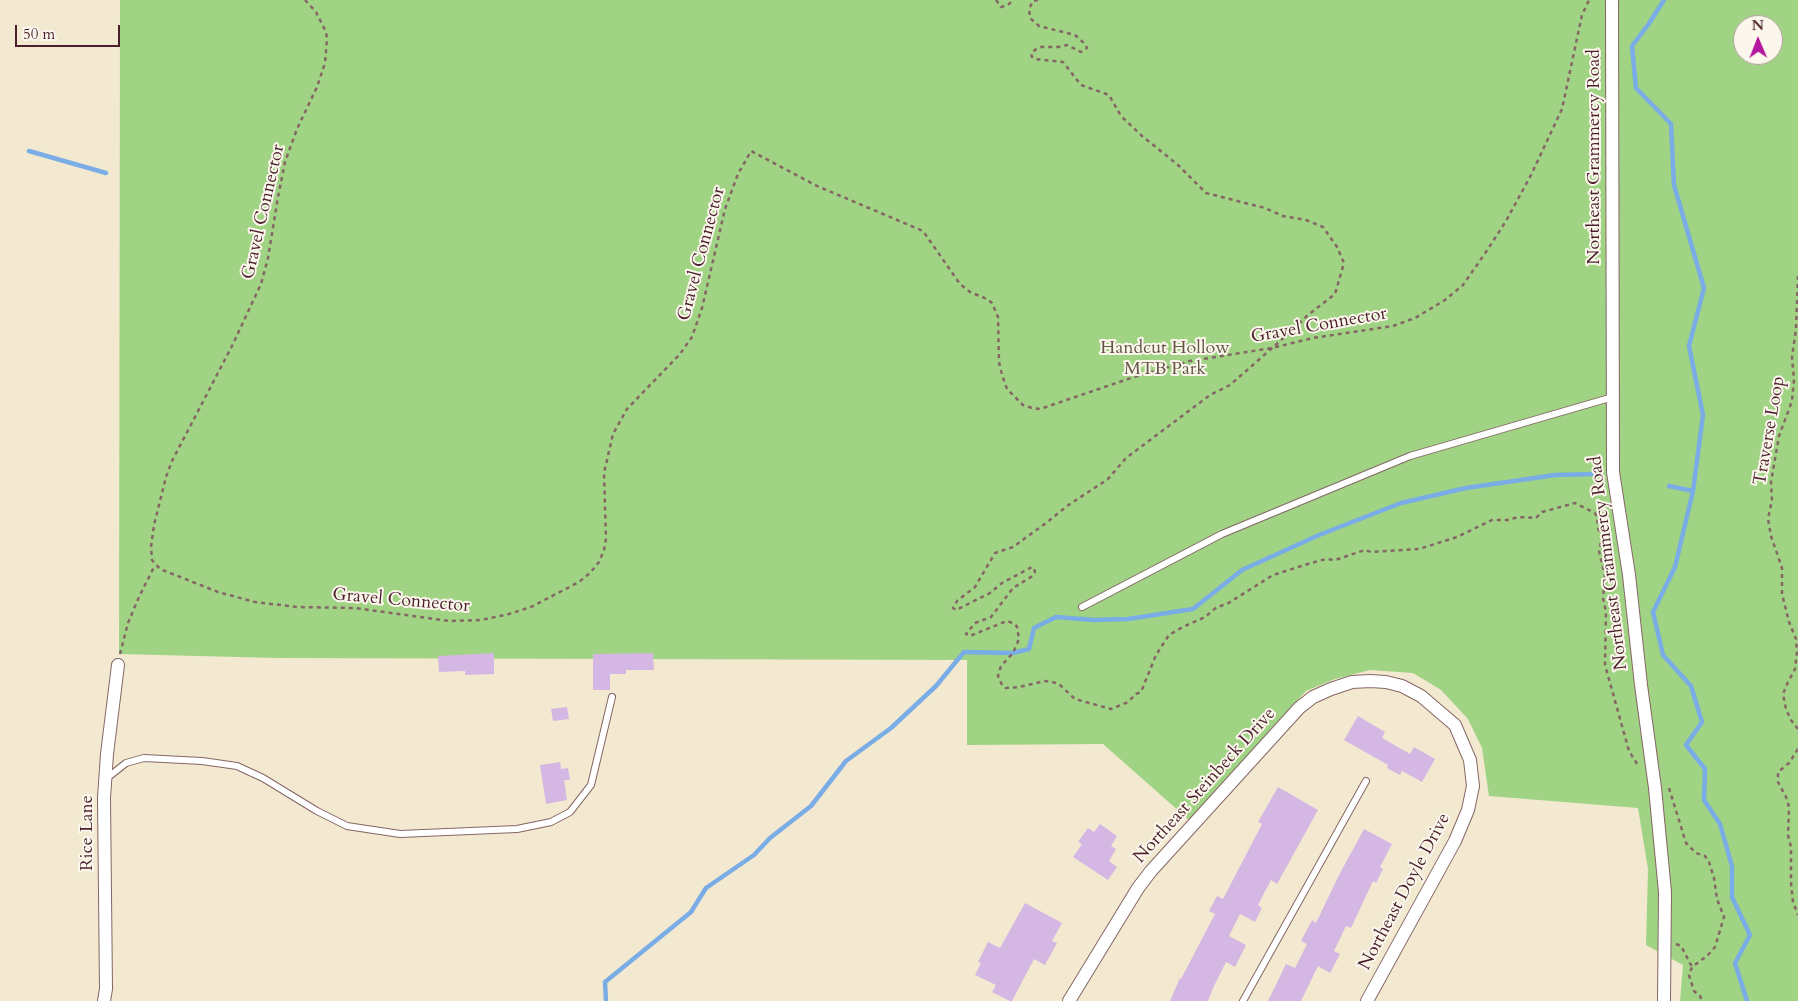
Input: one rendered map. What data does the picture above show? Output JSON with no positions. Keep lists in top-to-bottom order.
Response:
{
  "streets": {
    "street": [
      "Northeast Grammercy Road",
      "Northeast Steinbeck Drive",
      "Rice Lane",
      "Northeast Doyle Drive"
    ],
    "path": ["Gravel Connector", "Traverse Loop"]
  },
  "crossings": [
    ["Northeast Steinbeck Drive", "Northeast Doyle Drive"]
  ],
  "parks": ["Handcut Hollow MTB Park"],
  "scale_bar": "50 m",
  "north": "top"
}
